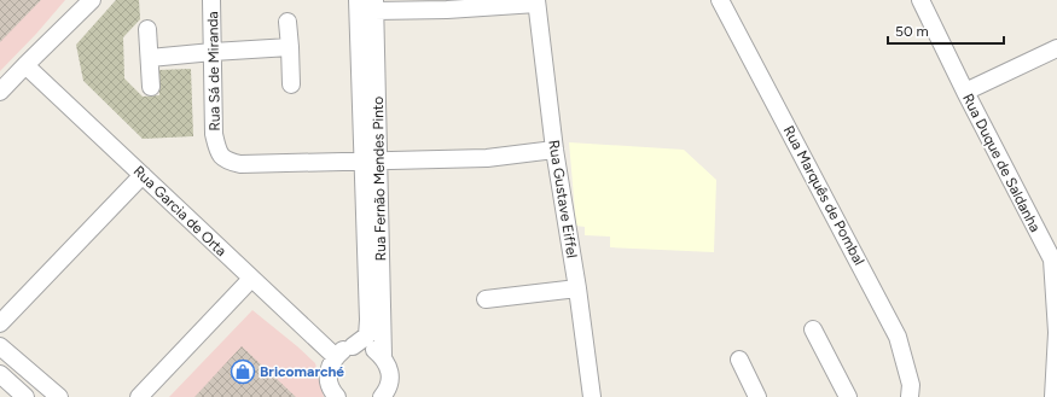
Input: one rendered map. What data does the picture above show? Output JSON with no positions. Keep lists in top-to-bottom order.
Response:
{
  "streets": {
    "street": [
      "Rua Sá de Miranda",
      "Rua Duque de Saldanha",
      "Rua Fernão Mendes Pinto",
      "Rua Marquês de Pombal",
      "Rua Gustave Eiffel",
      "Rua Garcia de Orta"
    ]
  },
  "crossings": [
    ["Rua Sá de Miranda", "Rua Fernão Mendes Pinto"],
    ["Rua Sá de Miranda", "Rua Gustave Eiffel"],
    ["Rua Fernão Mendes Pinto", "Rua Garcia de Orta"]
  ],
  "places": {
    "shop": ["Bricomarché"]
  },
  "scale_bar": "50 m"
}
